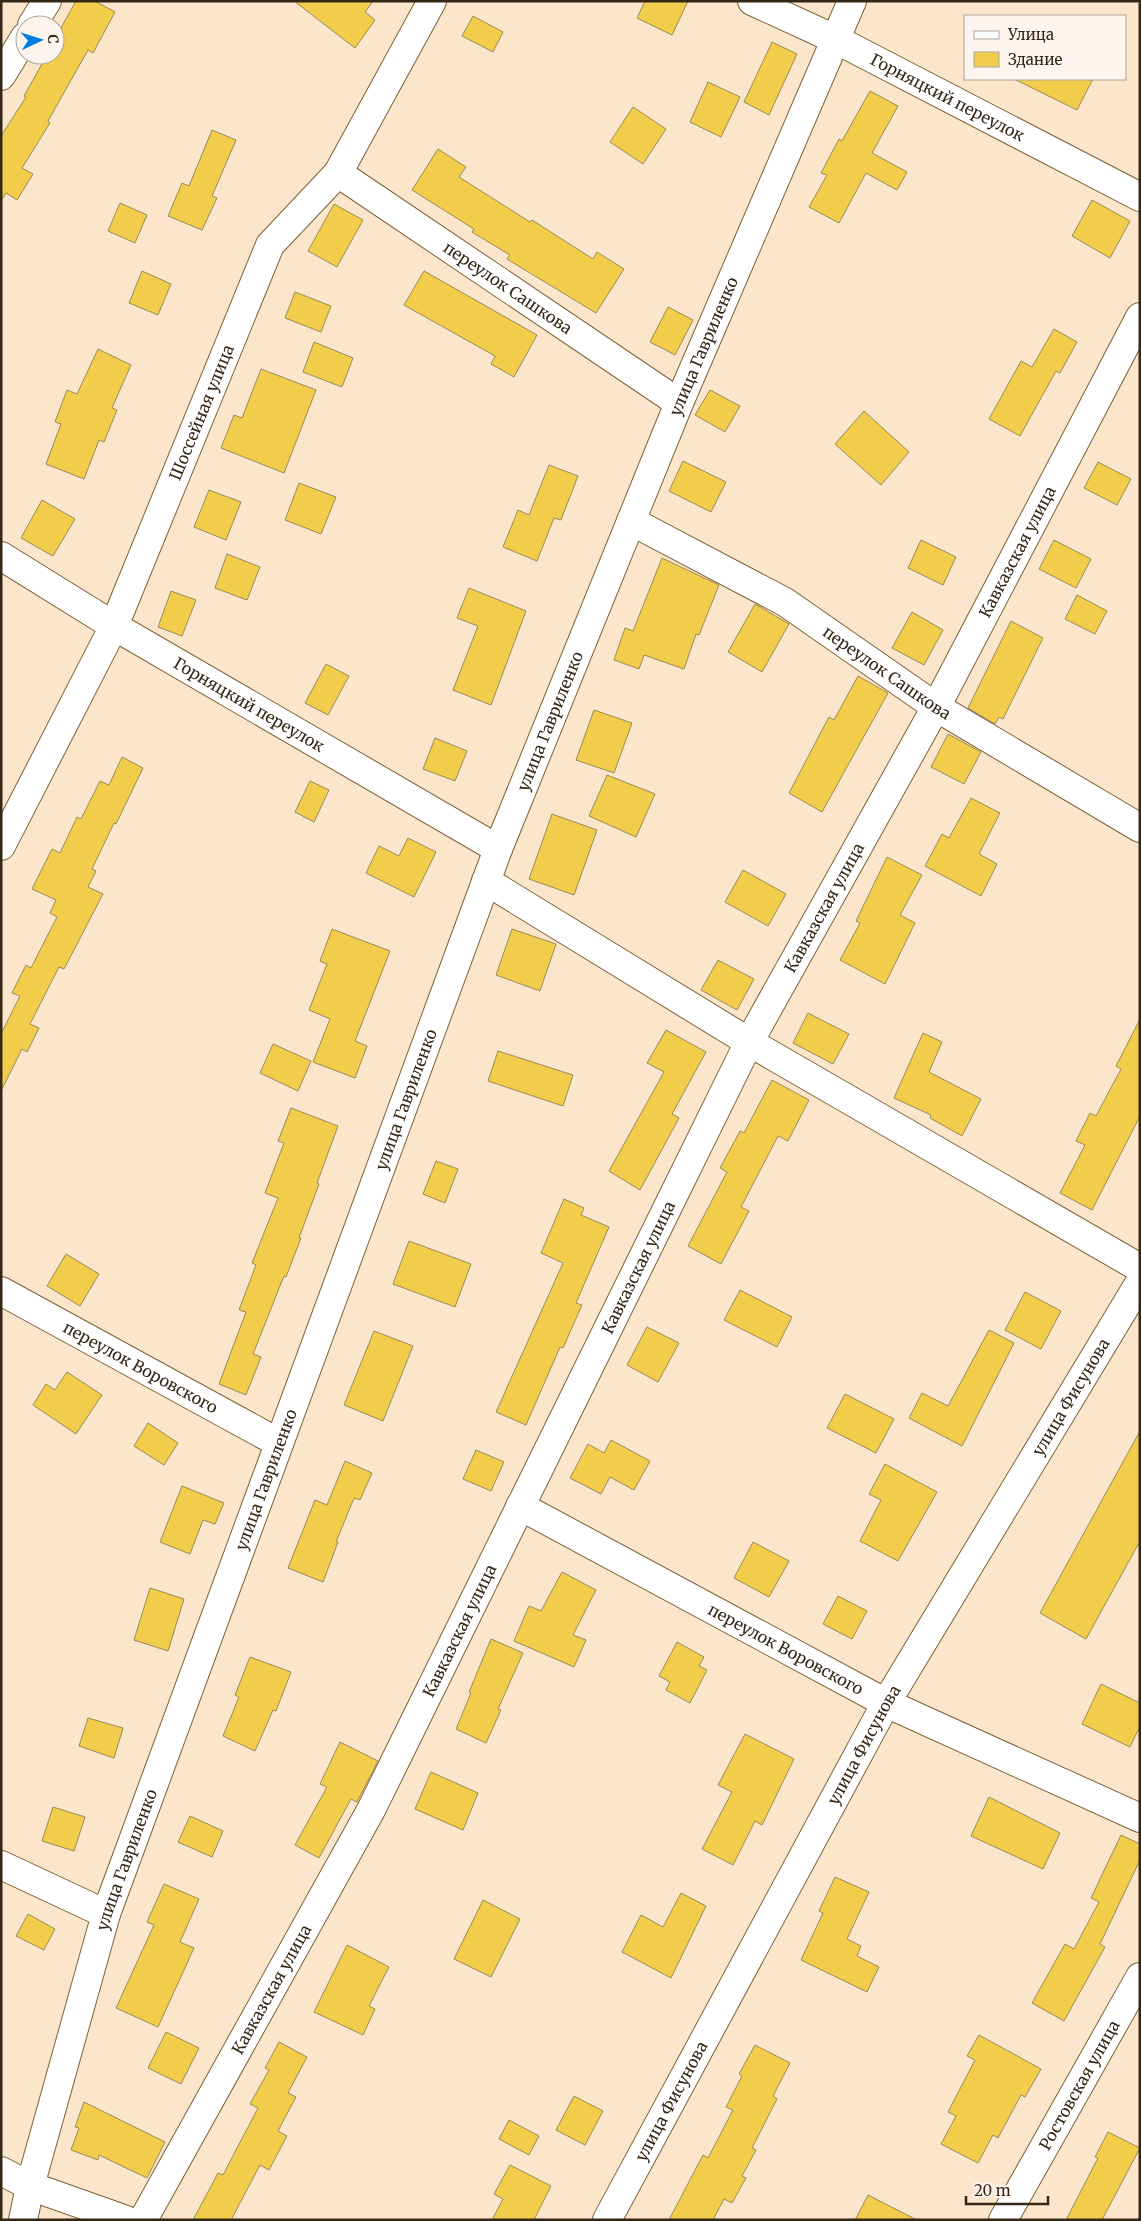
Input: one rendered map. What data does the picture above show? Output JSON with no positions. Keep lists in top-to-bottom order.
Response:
{
  "streets": {
    "street": [
      "Горняцкий переулок",
      "переулок Сашкова",
      "улица Гавриленко",
      "Шоссейная улица",
      "Кавказская улица",
      "переулок Воровского",
      "улица Фисунова",
      "Ростовская улица"
    ]
  },
  "crossings": [
    ["Горняцкий переулок", "улица Гавриленко"],
    ["Горняцкий переулок", "Шоссейная улица"],
    ["переулок Сашкова", "улица Гавриленко"],
    ["переулок Сашкова", "Шоссейная улица"],
    ["переулок Сашкова", "Кавказская улица"],
    ["улица Гавриленко", "переулок Воровского"],
    ["Кавказская улица", "переулок Воровского"],
    ["переулок Воровского", "улица Фисунова"]
  ],
  "legend": ["Улица", "Здание"],
  "scale_bar": "20 m",
  "north": "right"
}
